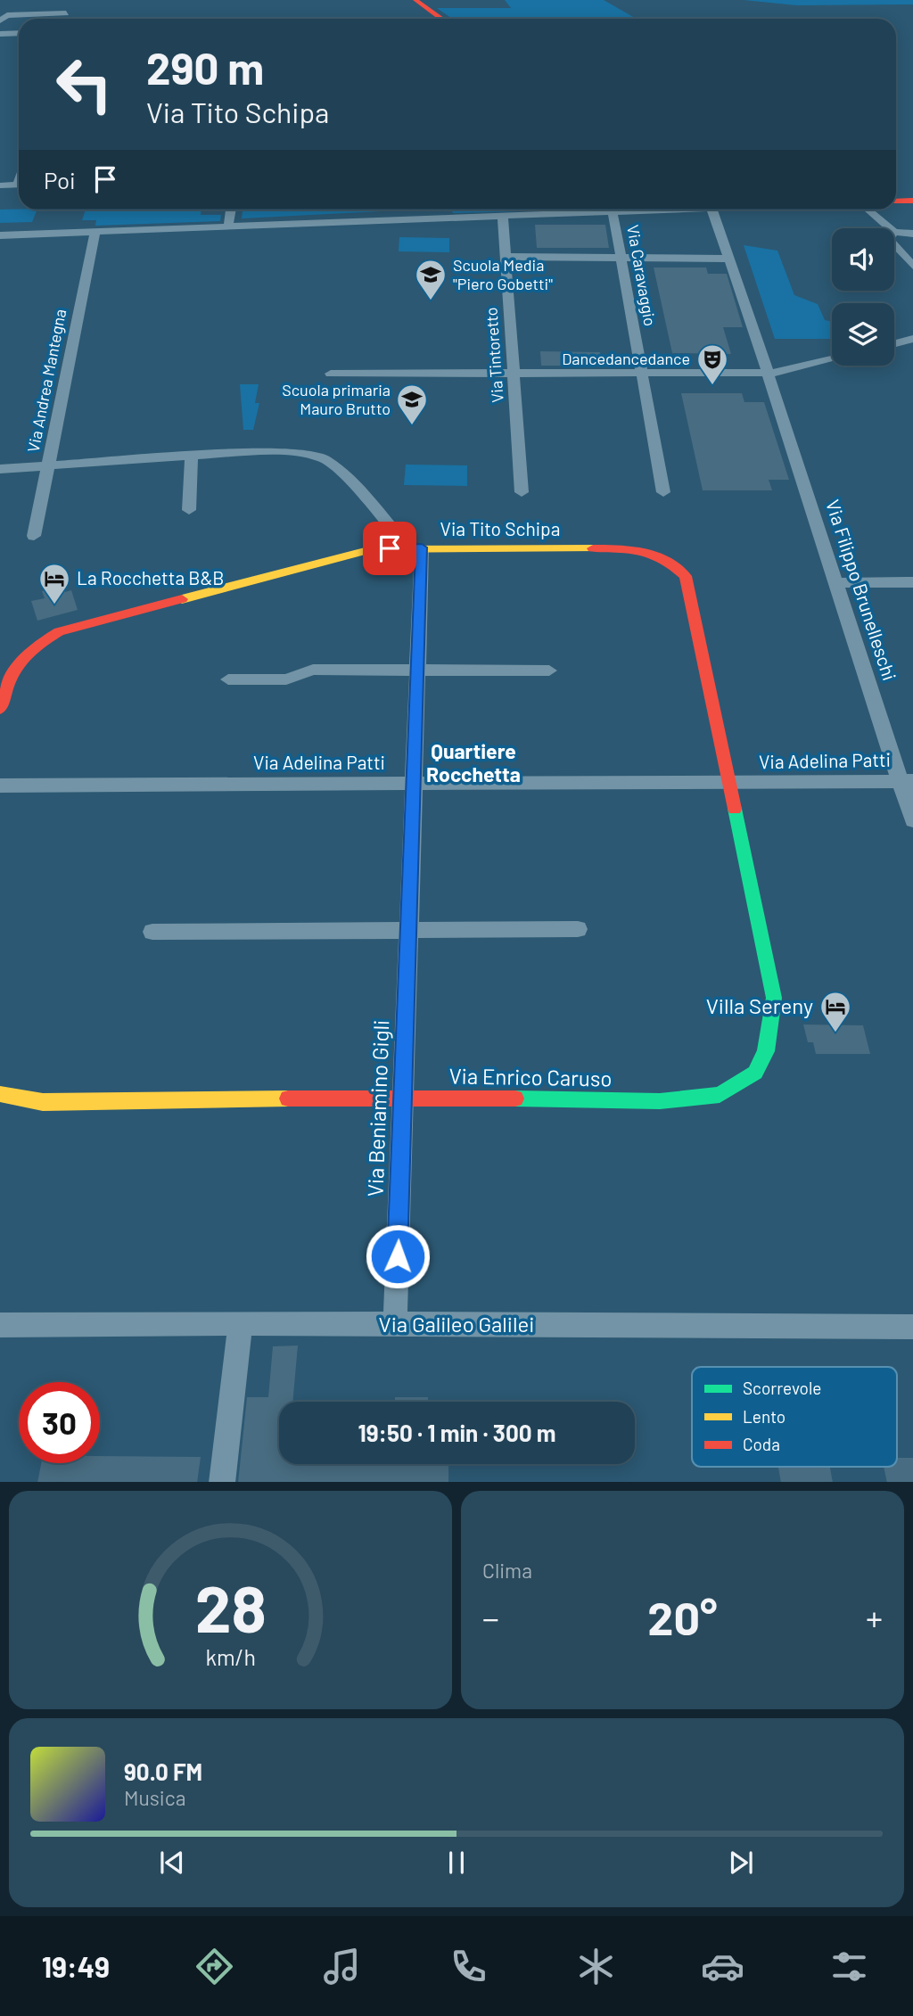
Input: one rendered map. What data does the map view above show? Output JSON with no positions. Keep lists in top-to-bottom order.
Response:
{
  "streets": {
    "street": [
      "Via Caravaggio",
      "Via Tintoretto",
      "Via Andrea Mantegna",
      "Via Tito Schipa",
      "Via Filippo Brunelleschi",
      "Via Adelina Patti",
      "Via Enrico Caruso",
      "Via Beniamino Gigli",
      "Via Galileo Galilei"
    ]
  },
  "crossings": [
    ["Via Tito Schipa", "Via Adelina Patti"],
    ["Via Tito Schipa", "Via Enrico Caruso"],
    ["Via Tito Schipa", "Via Beniamino Gigli"],
    ["Via Filippo Brunelleschi", "Via Adelina Patti"],
    ["Via Adelina Patti", "Via Enrico Caruso"],
    ["Via Adelina Patti", "Via Beniamino Gigli"],
    ["Via Enrico Caruso", "Via Beniamino Gigli"],
    ["Via Beniamino Gigli", "Via Galileo Galilei"]
  ],
  "districts": ["Quartiere Rocchetta"],
  "places": {
    "school or university": ["Scuola Media \"Piero Gobetti\"", "Scuola primaria Mauro Brutto"],
    "theatre": ["Dancedancedance"],
    "hotel": ["La Rocchetta B&B", "Villa Sereny"]
  },
  "legend": ["Scorrevole", "Lento", "Coda"],
  "page": {
    "turn": ["290 m", "Via Tito Schipa"],
    "then": "Poi",
    "limit": "30",
    "trip": "19:50 · 1 min · 300 m",
    "tile": "Clima",
    "heat": ["−", "20°", "+"],
    "song": ["90.0 FM", "Musica"],
    "tabs": "19:49",
    "gauge": ["28", "km/h"]
  }
}
